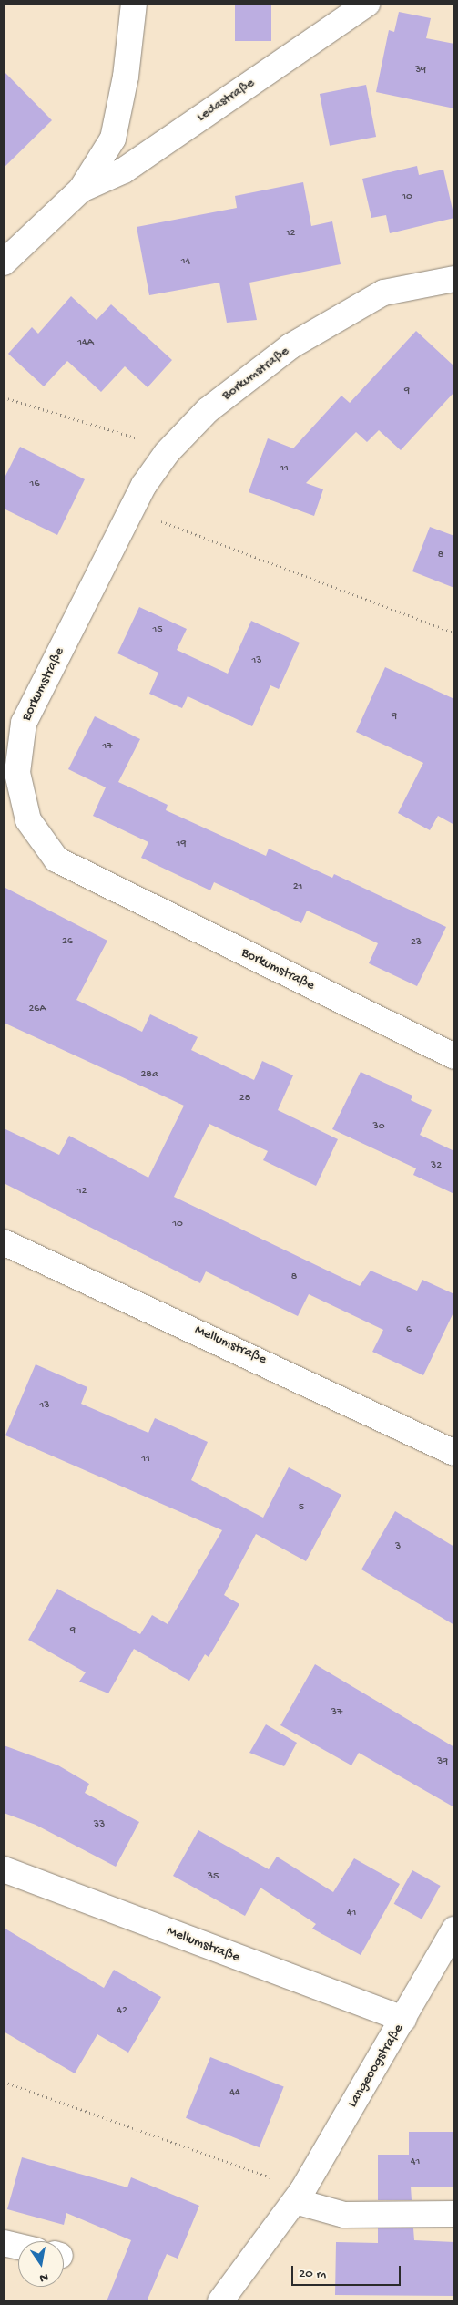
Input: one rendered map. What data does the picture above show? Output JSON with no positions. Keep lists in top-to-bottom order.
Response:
{
  "streets": {
    "street": [
      "Ledastraße",
      "Borkumstraße",
      "Mellumstraße",
      "Langeoogstraße"
    ]
  },
  "crossings": [
    ["Mellumstraße", "Langeoogstraße"]
  ],
  "house_numbers": [
    "39",
    "10",
    "12",
    "14",
    "14A",
    "9",
    "11",
    "16",
    "8",
    "15",
    "13",
    "9",
    "17",
    "19",
    "21",
    "26",
    "23",
    "26A",
    "28a",
    "28",
    "30",
    "32",
    "12",
    "10",
    "8",
    "6",
    "13",
    "11",
    "5",
    "3",
    "9",
    "37",
    "39",
    "33",
    "35",
    "41",
    "42",
    "44",
    "41"
  ],
  "scale_bar": "20 m",
  "north": "bottom"
}
